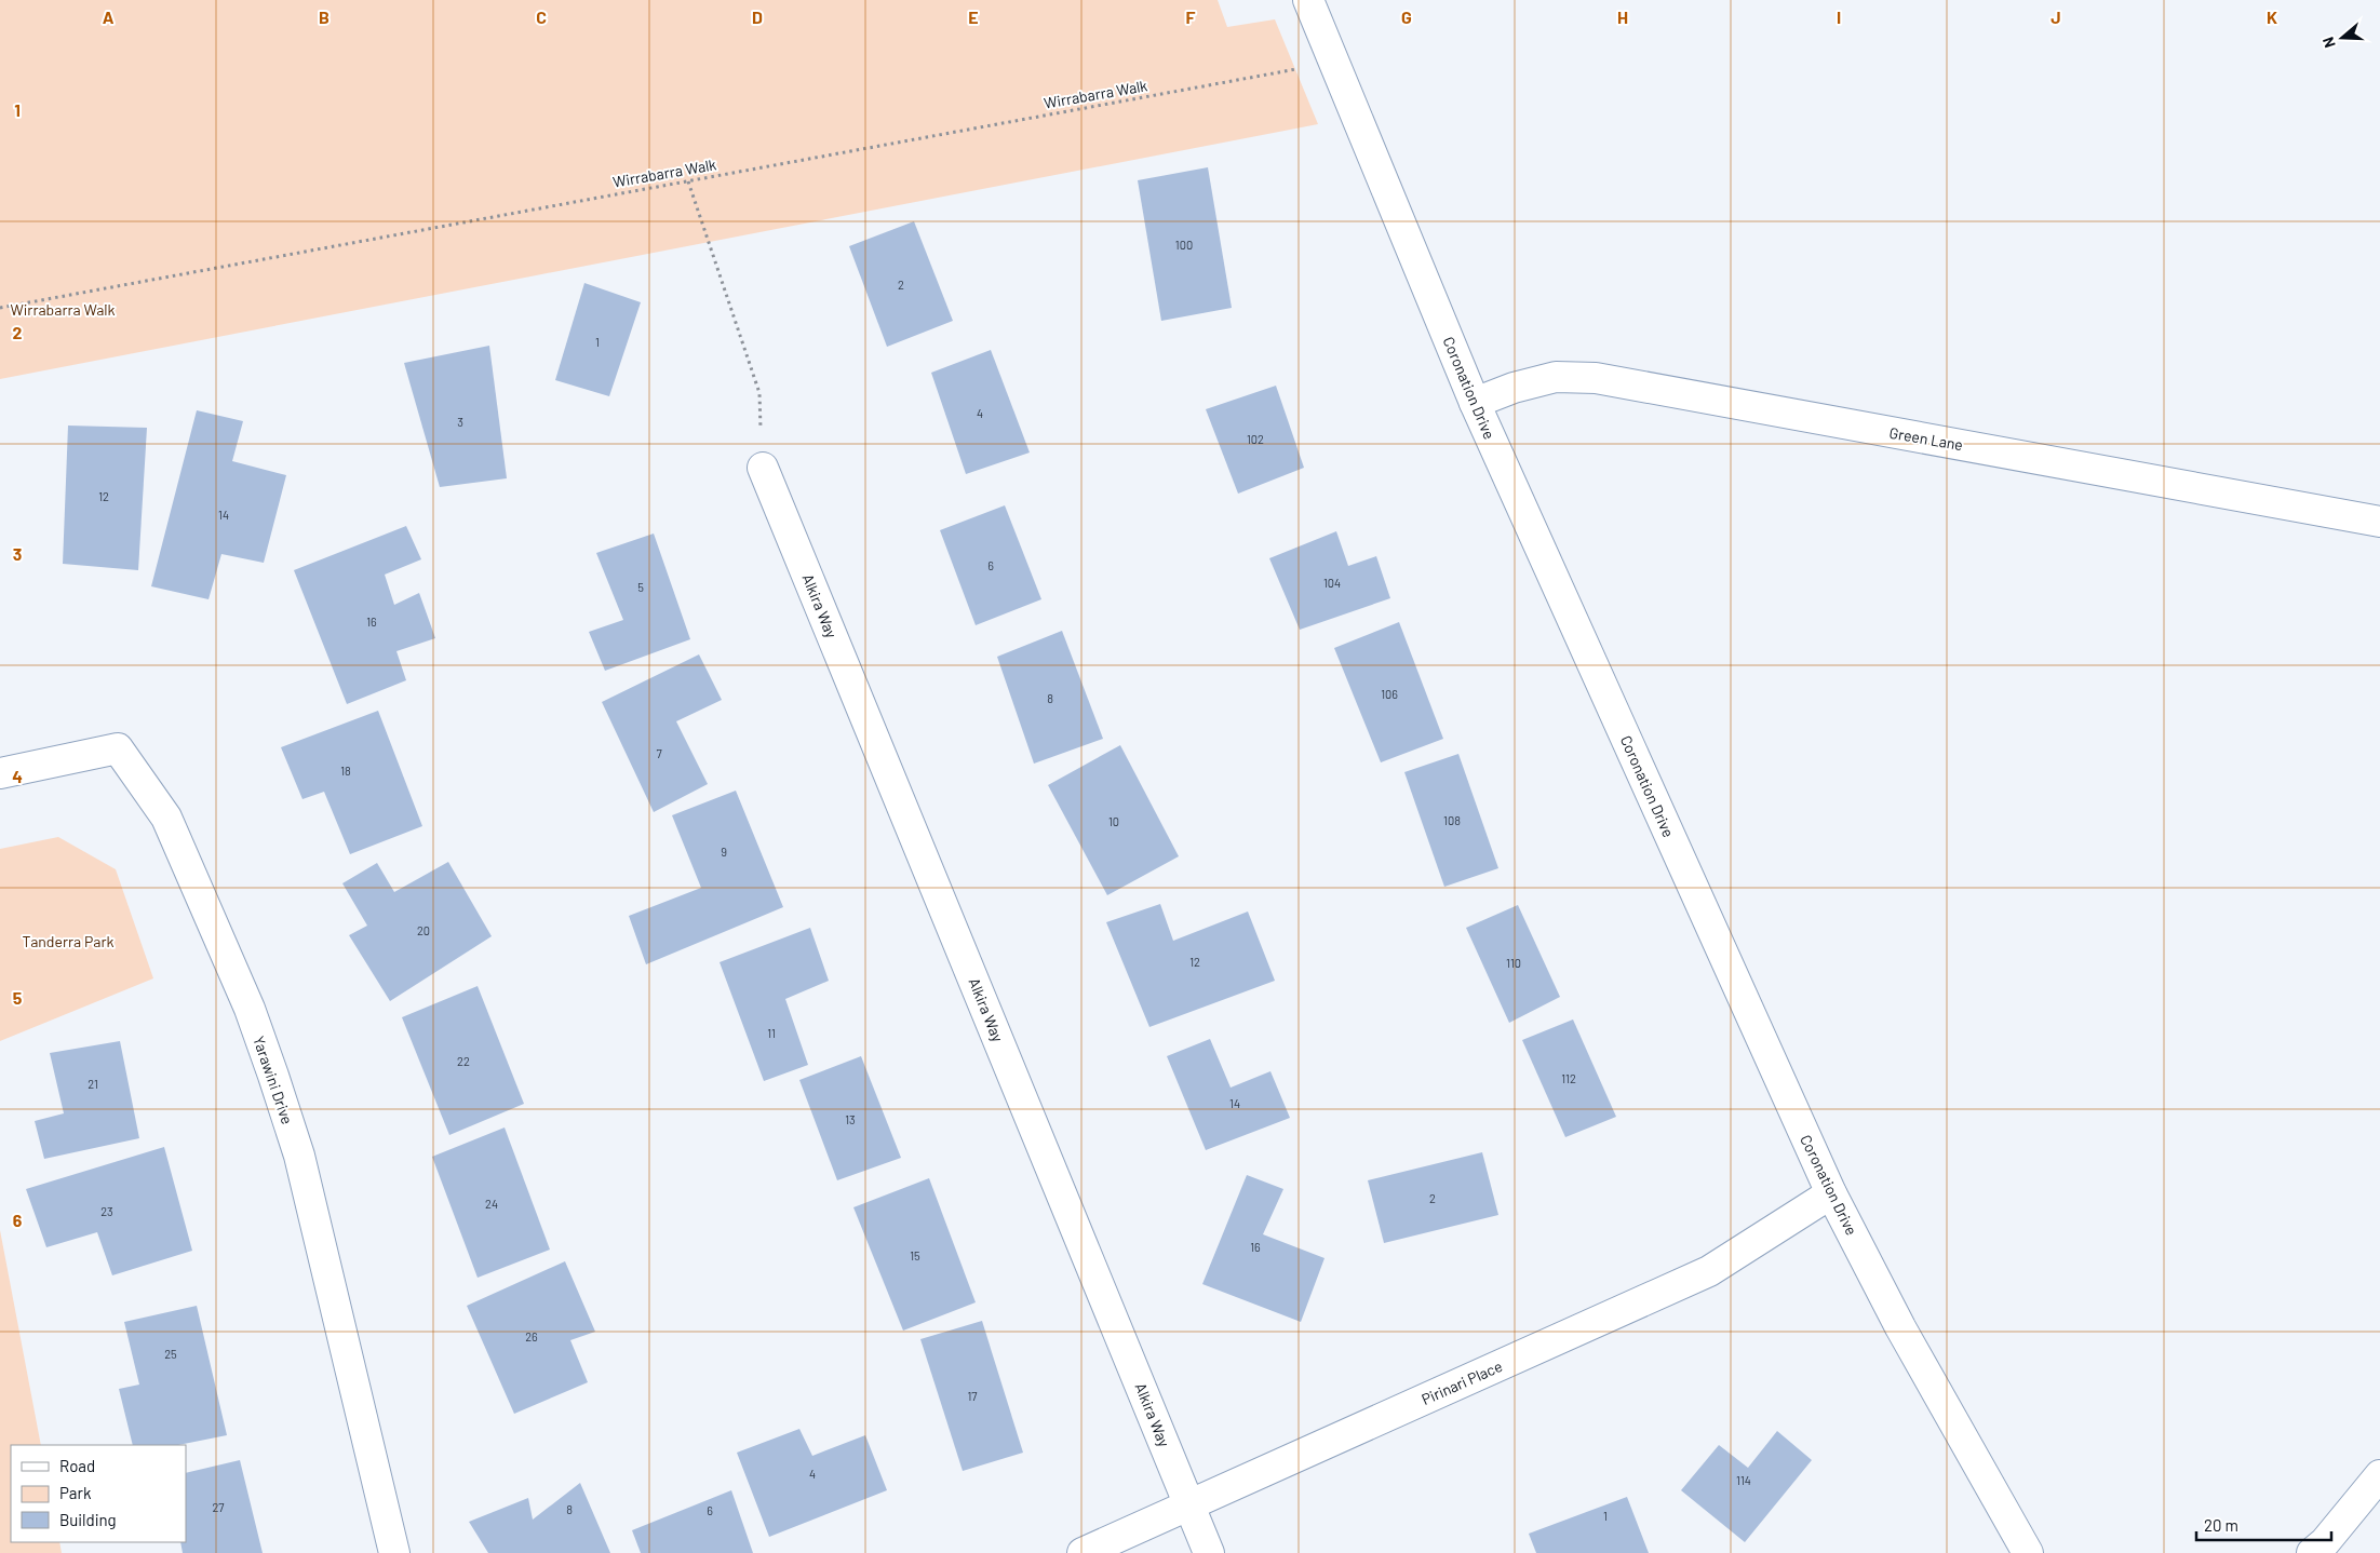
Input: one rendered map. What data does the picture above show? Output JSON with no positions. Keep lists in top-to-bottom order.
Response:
{
  "streets": {
    "street": [
      "Coronation Drive",
      "Green Lane",
      "Alkira Way",
      "Yarawini Drive",
      "Pirinari Place"
    ],
    "path": ["Wirrabarra Walk"]
  },
  "crossings": [
    ["Wirrabarra Walk", "Coronation Drive"],
    ["Coronation Drive", "Green Lane"],
    ["Coronation Drive", "Pirinari Place"],
    ["Alkira Way", "Pirinari Place"]
  ],
  "parks": ["Wirrabarra Walk", "Tanderra Park"],
  "house_numbers": [
    "100",
    "2",
    "1",
    "4",
    "3",
    "102",
    "12",
    "14",
    "6",
    "104",
    "5",
    "16",
    "106",
    "8",
    "7",
    "18",
    "108",
    "10",
    "9",
    "20",
    "12",
    "110",
    "11",
    "22",
    "112",
    "21",
    "14",
    "13",
    "2",
    "24",
    "23",
    "16",
    "15",
    "26",
    "25",
    "17",
    "4",
    "114",
    "27",
    "8",
    "6",
    "1"
  ],
  "legend": ["Road", "Park", "Building"],
  "scale_bar": "20 m",
  "north": "left",
  "grid": {
    "columns": [
      "A",
      "B",
      "C",
      "D",
      "E",
      "F",
      "G",
      "H",
      "I",
      "J",
      "K"
    ],
    "rows": [
      "1",
      "2",
      "3",
      "4",
      "5",
      "6"
    ]
  }
}
